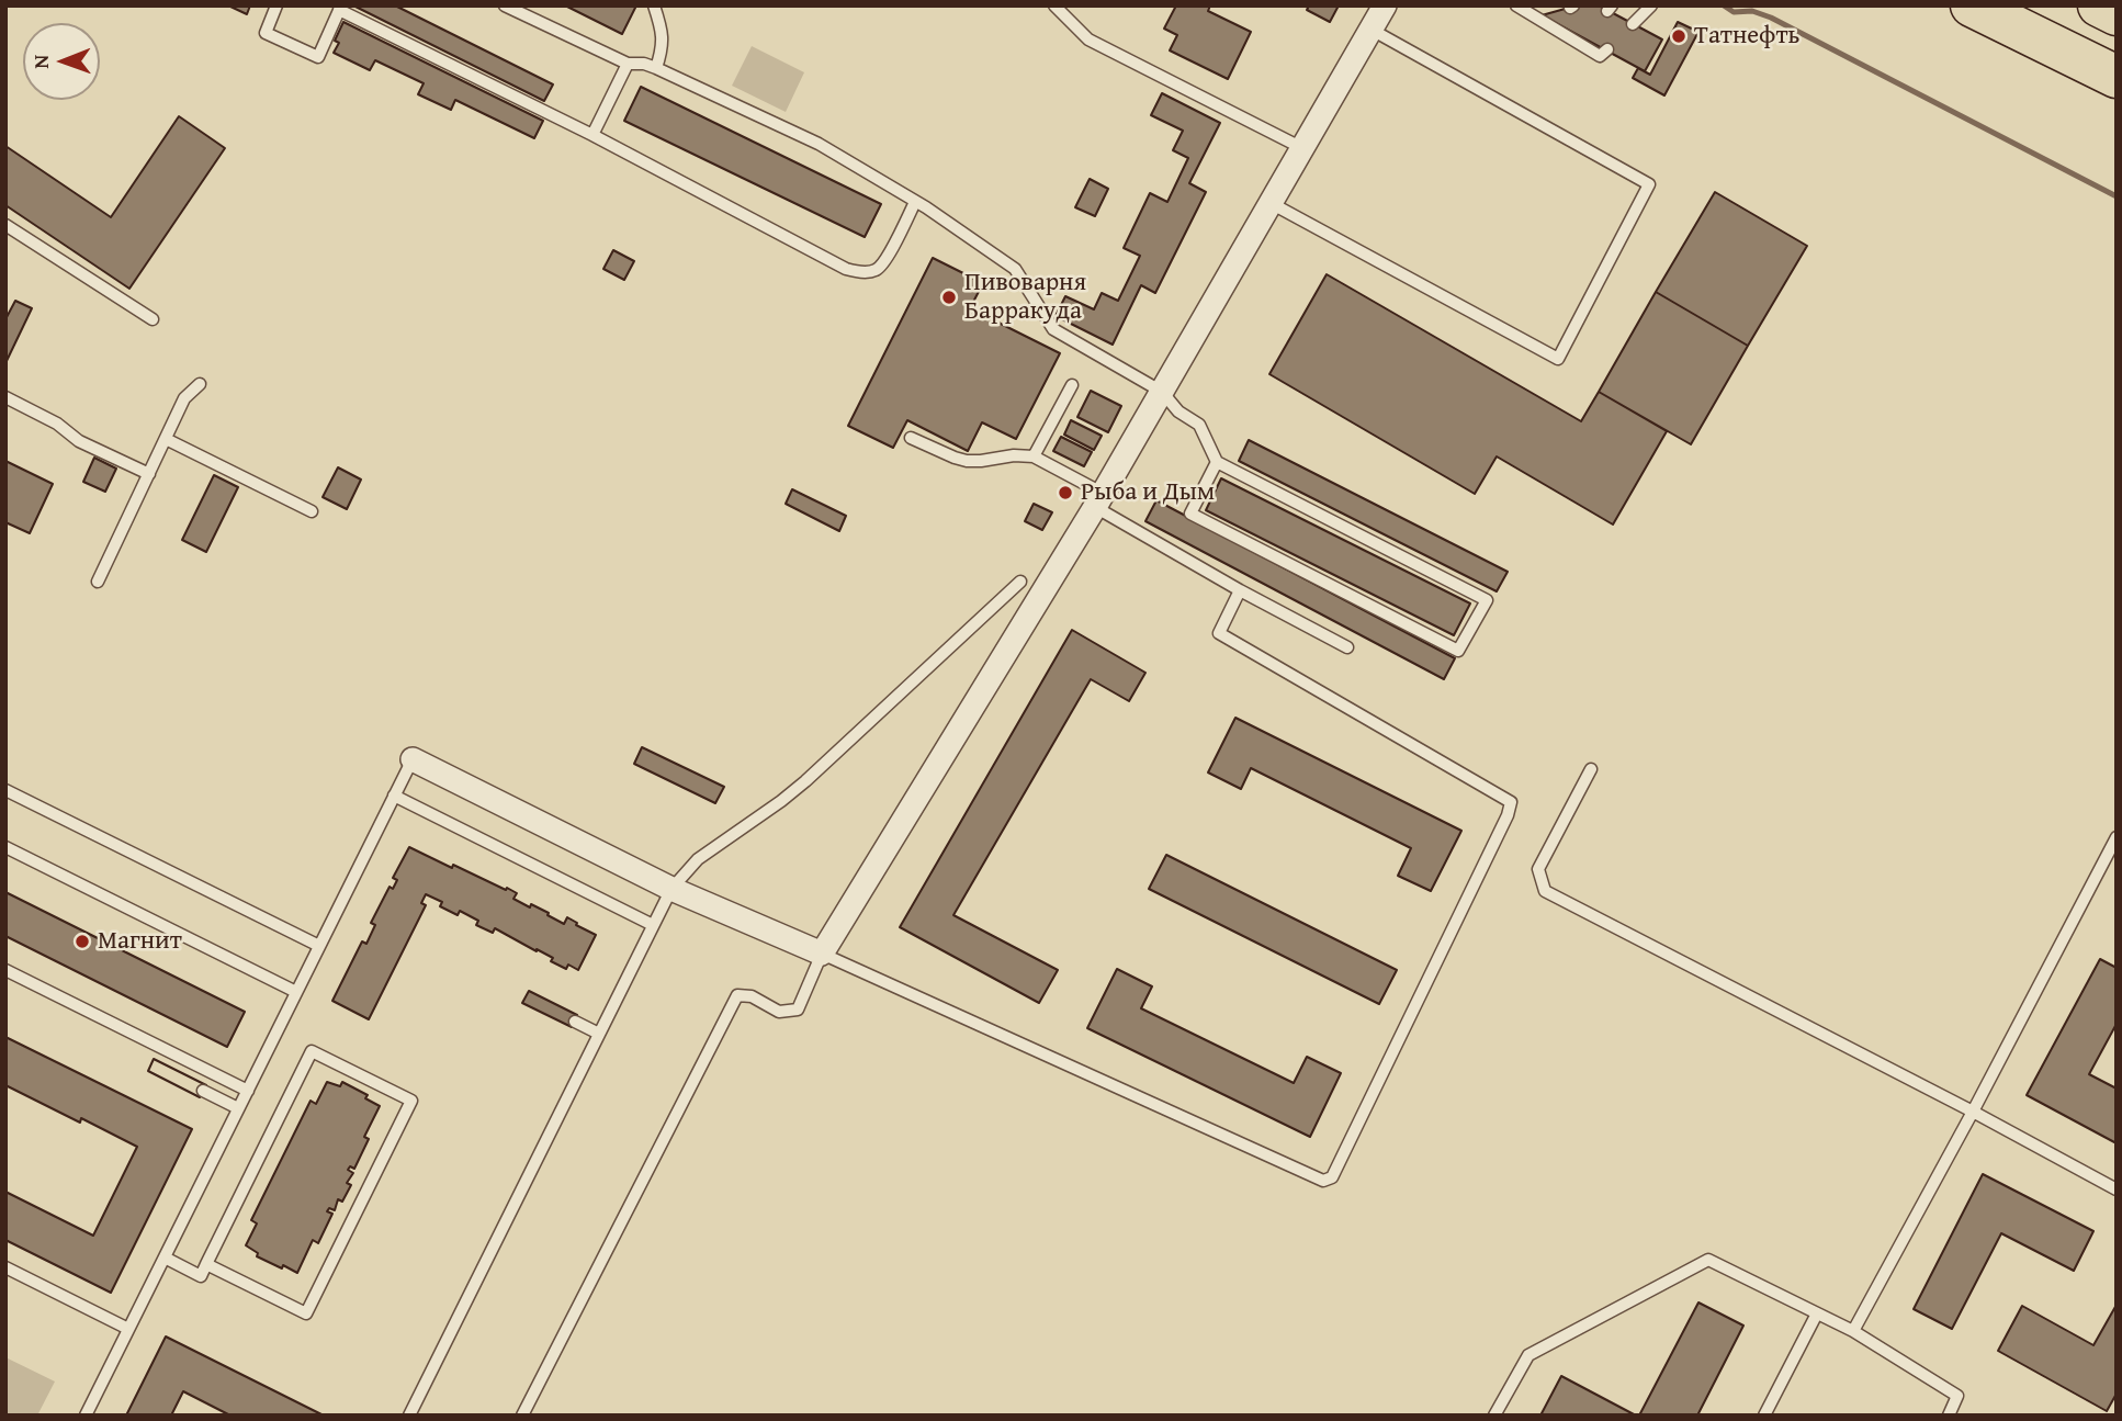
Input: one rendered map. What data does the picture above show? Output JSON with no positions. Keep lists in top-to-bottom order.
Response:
{
  "places": [
    "Татнефть",
    "Пивоварня Барракуда",
    "Рыба и Дым",
    "Магнит"
  ],
  "north": "left"
}
